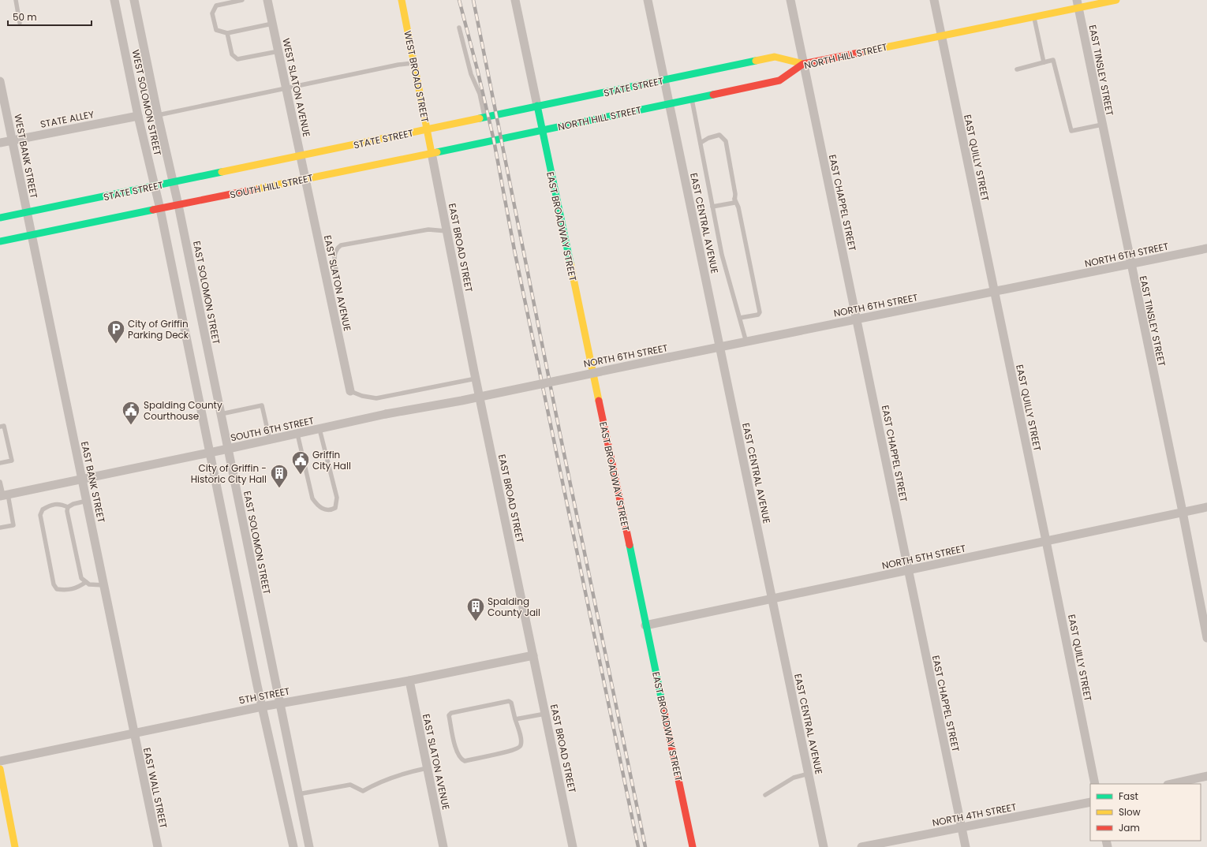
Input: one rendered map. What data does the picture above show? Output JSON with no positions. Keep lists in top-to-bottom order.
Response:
{
  "streets": {
    "main road": [
      "NORTH HILL STREET",
      "WEST BROAD STREET",
      "STATE STREET",
      "SOUTH HILL STREET",
      "EAST BROADWAY STREET"
    ],
    "street": [
      "EAST TINSLEY STREET",
      "WEST SLATON AVENUE",
      "WEST SOLOMON STREET",
      "STATE ALLEY",
      "WEST BANK STREET",
      "EAST QUILLY STREET",
      "EAST CHAPPEL STREET",
      "EAST CENTRAL AVENUE",
      "EAST BROAD STREET",
      "NORTH 6TH STREET",
      "EAST SLATON AVENUE",
      "EAST SOLOMON STREET",
      "SOUTH 6TH STREET",
      "EAST BANK STREET",
      "NORTH 5TH STREET",
      "5TH STREET",
      "EAST WALL STREET",
      "NORTH 4TH STREET"
    ]
  },
  "crossings": [
    ["NORTH HILL STREET", "EAST TINSLEY STREET"],
    ["NORTH HILL STREET", "STATE STREET"],
    ["NORTH HILL STREET", "EAST QUILLY STREET"],
    ["NORTH HILL STREET", "SOUTH HILL STREET"],
    ["NORTH HILL STREET", "EAST CHAPPEL STREET"],
    ["NORTH HILL STREET", "EAST CENTRAL AVENUE"],
    ["NORTH HILL STREET", "EAST BROADWAY STREET"],
    ["EAST TINSLEY STREET", "NORTH 6TH STREET"],
    ["EAST TINSLEY STREET", "NORTH 5TH STREET"],
    ["WEST BROAD STREET", "STATE STREET"],
    ["WEST BROAD STREET", "SOUTH HILL STREET"],
    ["WEST BROAD STREET", "EAST BROAD STREET"],
    ["STATE STREET", "WEST SLATON AVENUE"],
    ["STATE STREET", "WEST SOLOMON STREET"],
    ["STATE STREET", "WEST BANK STREET"],
    ["STATE STREET", "EAST CHAPPEL STREET"],
    ["STATE STREET", "EAST CENTRAL AVENUE"],
    ["STATE STREET", "EAST BROADWAY STREET"],
    ["WEST SLATON AVENUE", "SOUTH HILL STREET"],
    ["WEST SLATON AVENUE", "EAST SLATON AVENUE"],
    ["WEST SOLOMON STREET", "STATE ALLEY"],
    ["WEST SOLOMON STREET", "SOUTH HILL STREET"],
    ["WEST SOLOMON STREET", "EAST SOLOMON STREET"],
    ["STATE ALLEY", "WEST BANK STREET"],
    ["WEST BANK STREET", "SOUTH HILL STREET"],
    ["WEST BANK STREET", "EAST BANK STREET"],
    ["EAST QUILLY STREET", "NORTH 6TH STREET"],
    ["EAST QUILLY STREET", "NORTH 5TH STREET"],
    ["SOUTH HILL STREET", "EAST BROADWAY STREET"],
    ["SOUTH HILL STREET", "EAST BROAD STREET"],
    ["SOUTH HILL STREET", "EAST SLATON AVENUE"],
    ["SOUTH HILL STREET", "EAST SOLOMON STREET"],
    ["SOUTH HILL STREET", "EAST BANK STREET"],
    ["EAST CHAPPEL STREET", "NORTH 6TH STREET"],
    ["EAST CHAPPEL STREET", "NORTH 5TH STREET"],
    ["EAST CHAPPEL STREET", "NORTH 4TH STREET"],
    ["EAST CENTRAL AVENUE", "NORTH 6TH STREET"],
    ["EAST CENTRAL AVENUE", "NORTH 5TH STREET"],
    ["EAST BROADWAY STREET", "NORTH 5TH STREET"],
    ["EAST BROAD STREET", "5TH STREET"],
    ["NORTH 6TH STREET", "SOUTH 6TH STREET"],
    ["EAST SLATON AVENUE", "5TH STREET"],
    ["EAST SOLOMON STREET", "SOUTH 6TH STREET"],
    ["EAST SOLOMON STREET", "5TH STREET"],
    ["SOUTH 6TH STREET", "EAST BANK STREET"],
    ["EAST BANK STREET", "5TH STREET"],
    ["EAST BANK STREET", "EAST WALL STREET"],
    ["5TH STREET", "EAST WALL STREET"]
  ],
  "places": {
    "parking": ["City of Griffin Parking Deck"],
    "public building": ["Spalding County Courthouse", "Griffin City Hall"],
    "building": ["City of Griffin - Historic City Hall", "Spalding County Jail"]
  },
  "legend": ["Fast", "Slow", "Jam"],
  "scale_bar": "50 m"
}
